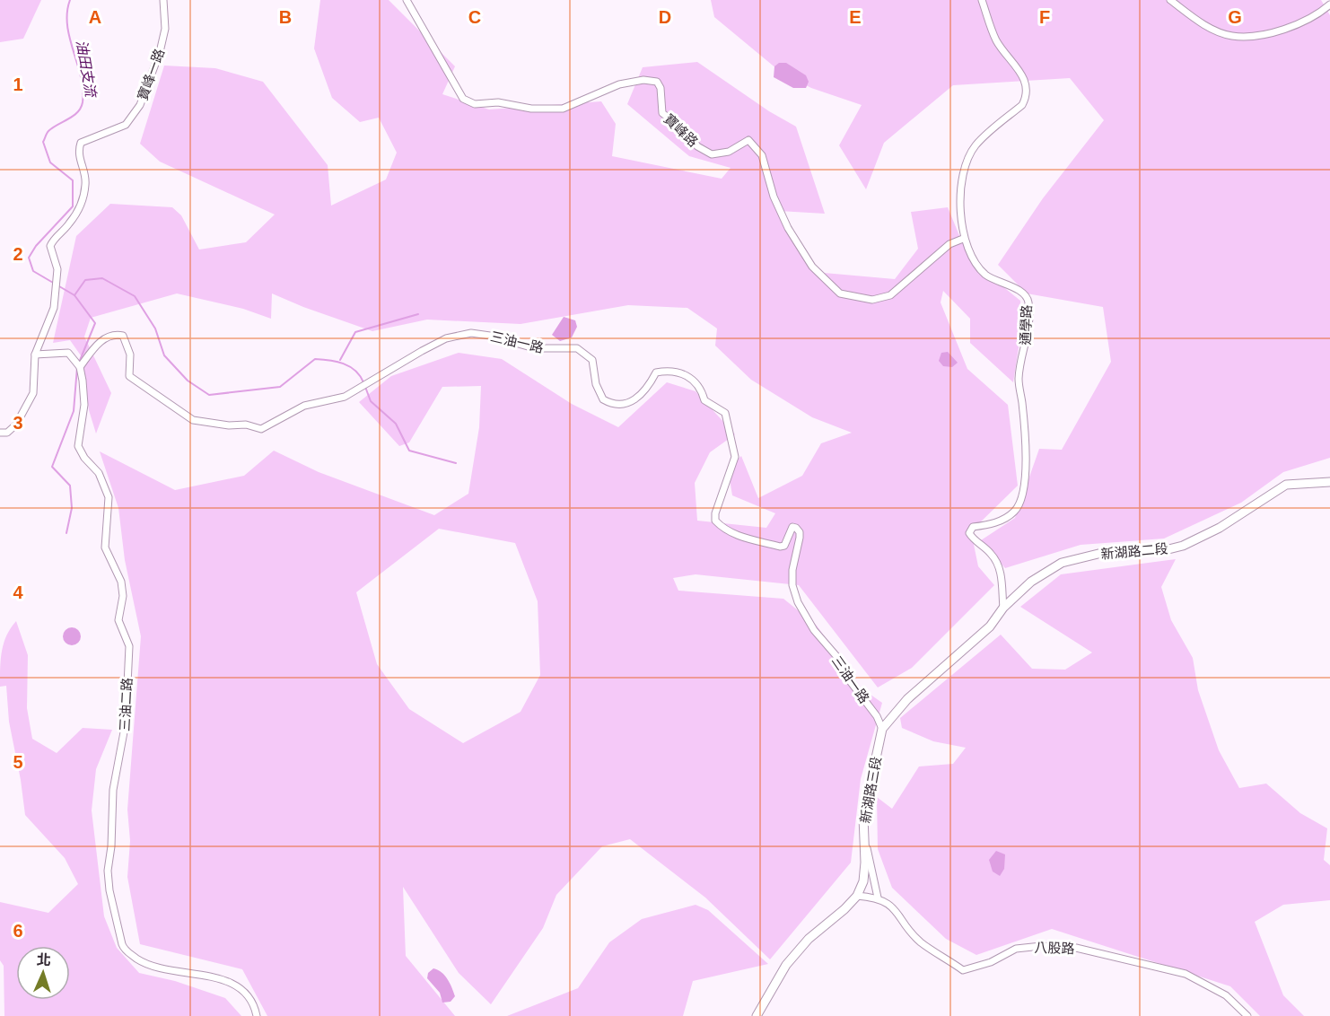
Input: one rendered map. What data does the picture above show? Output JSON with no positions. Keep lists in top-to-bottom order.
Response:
{
  "streets": {
    "street": [
      "寶峰一路",
      "寶峰路",
      "通學路",
      "三油一路",
      "新湖路二段",
      "三油二路",
      "新湖路三段",
      "八股路"
    ]
  },
  "crossings": [
    ["寶峰路", "通學路"],
    ["通學路", "新湖路二段"],
    ["通學路", "新湖路三段"],
    ["三油一路", "三油二路"],
    ["三油一路", "新湖路三段"],
    ["新湖路二段", "新湖路三段"]
  ],
  "water": ["油田支流"],
  "north": "top",
  "grid": {
    "columns": [
      "A",
      "B",
      "C",
      "D",
      "E",
      "F",
      "G"
    ],
    "rows": [
      "1",
      "2",
      "3",
      "4",
      "5",
      "6"
    ]
  }
}
